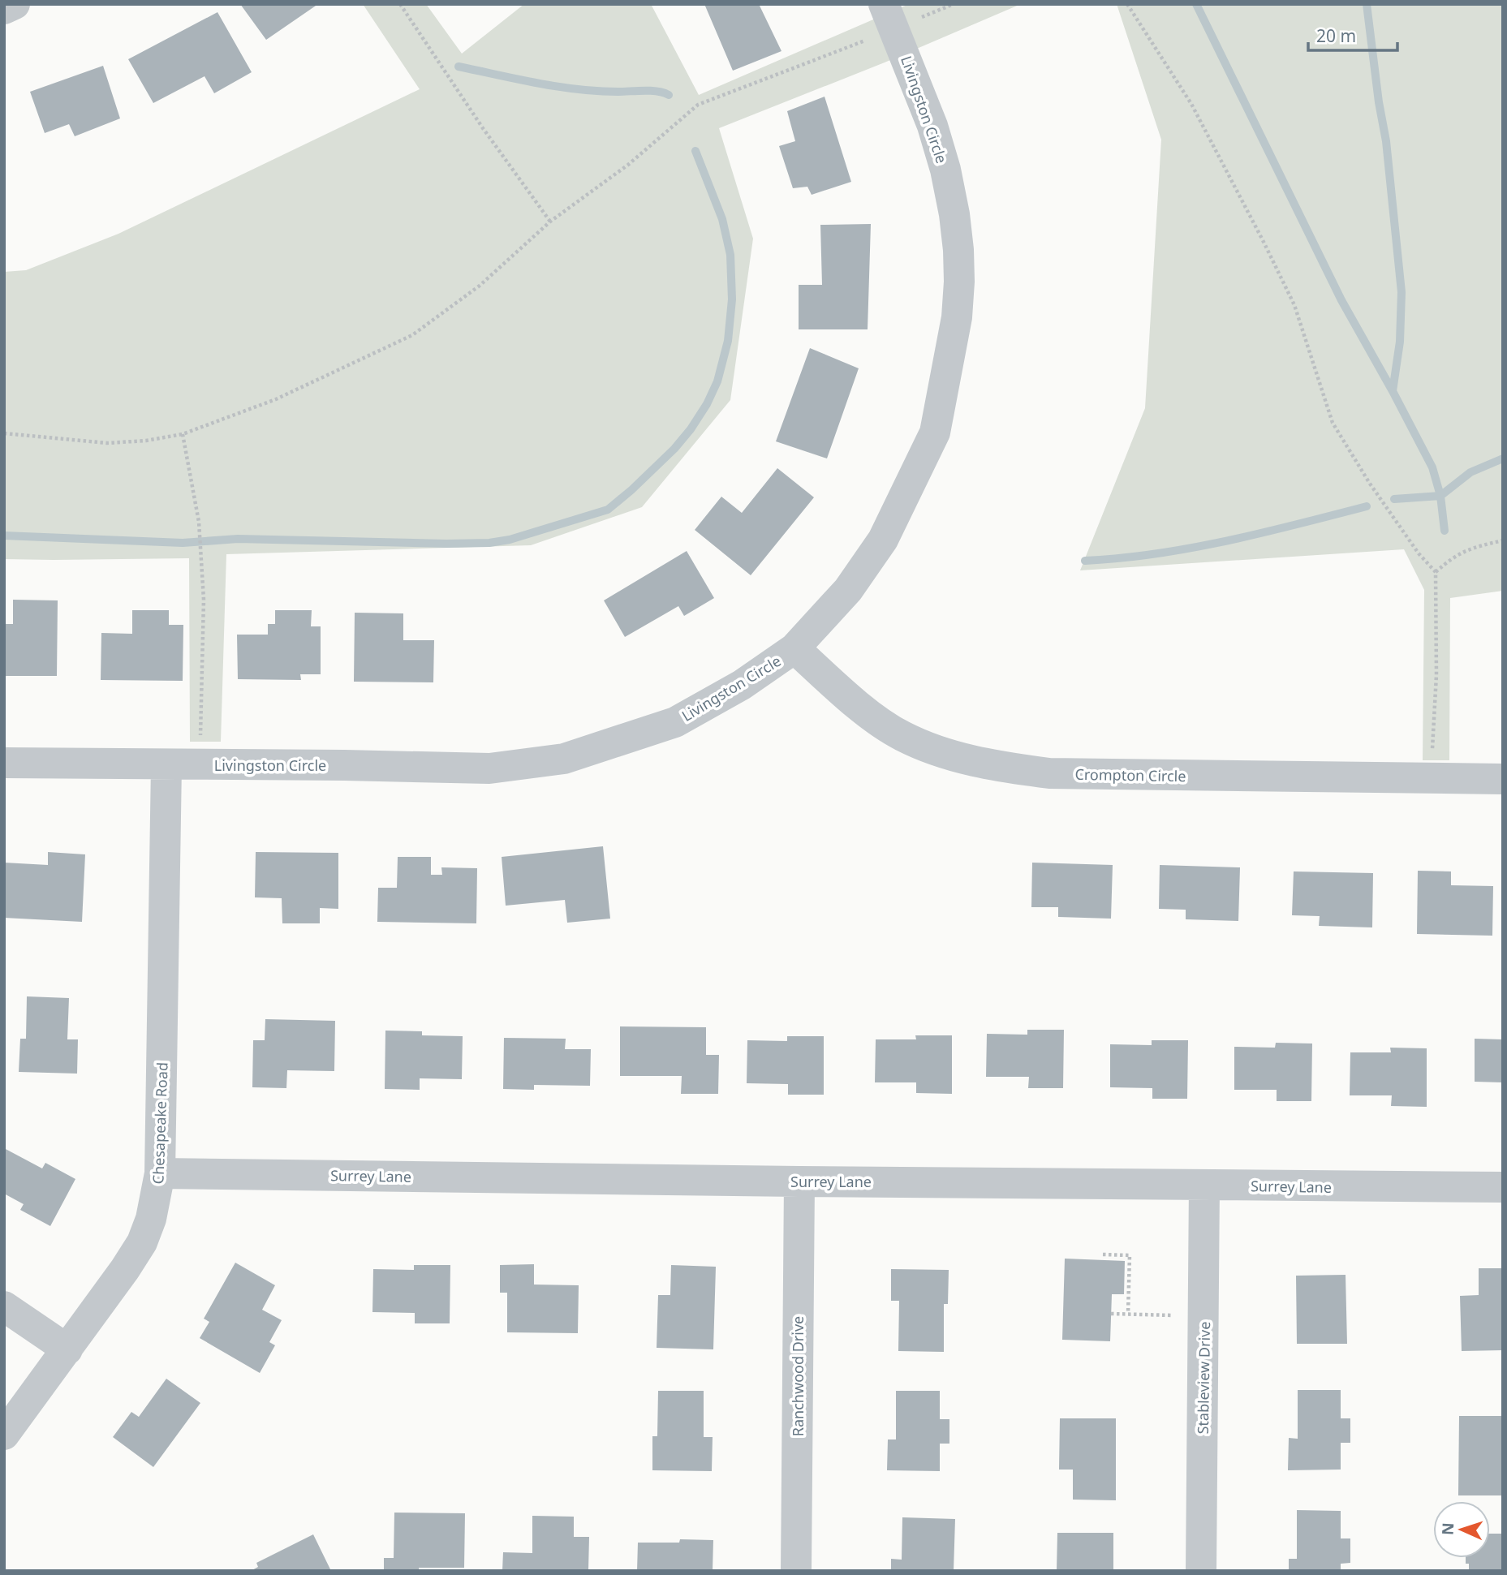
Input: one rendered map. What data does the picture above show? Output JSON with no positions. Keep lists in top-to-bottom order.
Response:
{
  "streets": {
    "street": [
      "Livingston Circle",
      "Crompton Circle",
      "Chesapeake Road",
      "Surrey Lane",
      "Ranchwood Drive",
      "Stableview Drive"
    ]
  },
  "crossings": [
    ["Livingston Circle", "Crompton Circle"],
    ["Livingston Circle", "Chesapeake Road"],
    ["Chesapeake Road", "Surrey Lane"],
    ["Surrey Lane", "Ranchwood Drive"],
    ["Surrey Lane", "Stableview Drive"]
  ],
  "scale_bar": "20 m",
  "north": "left"
}
